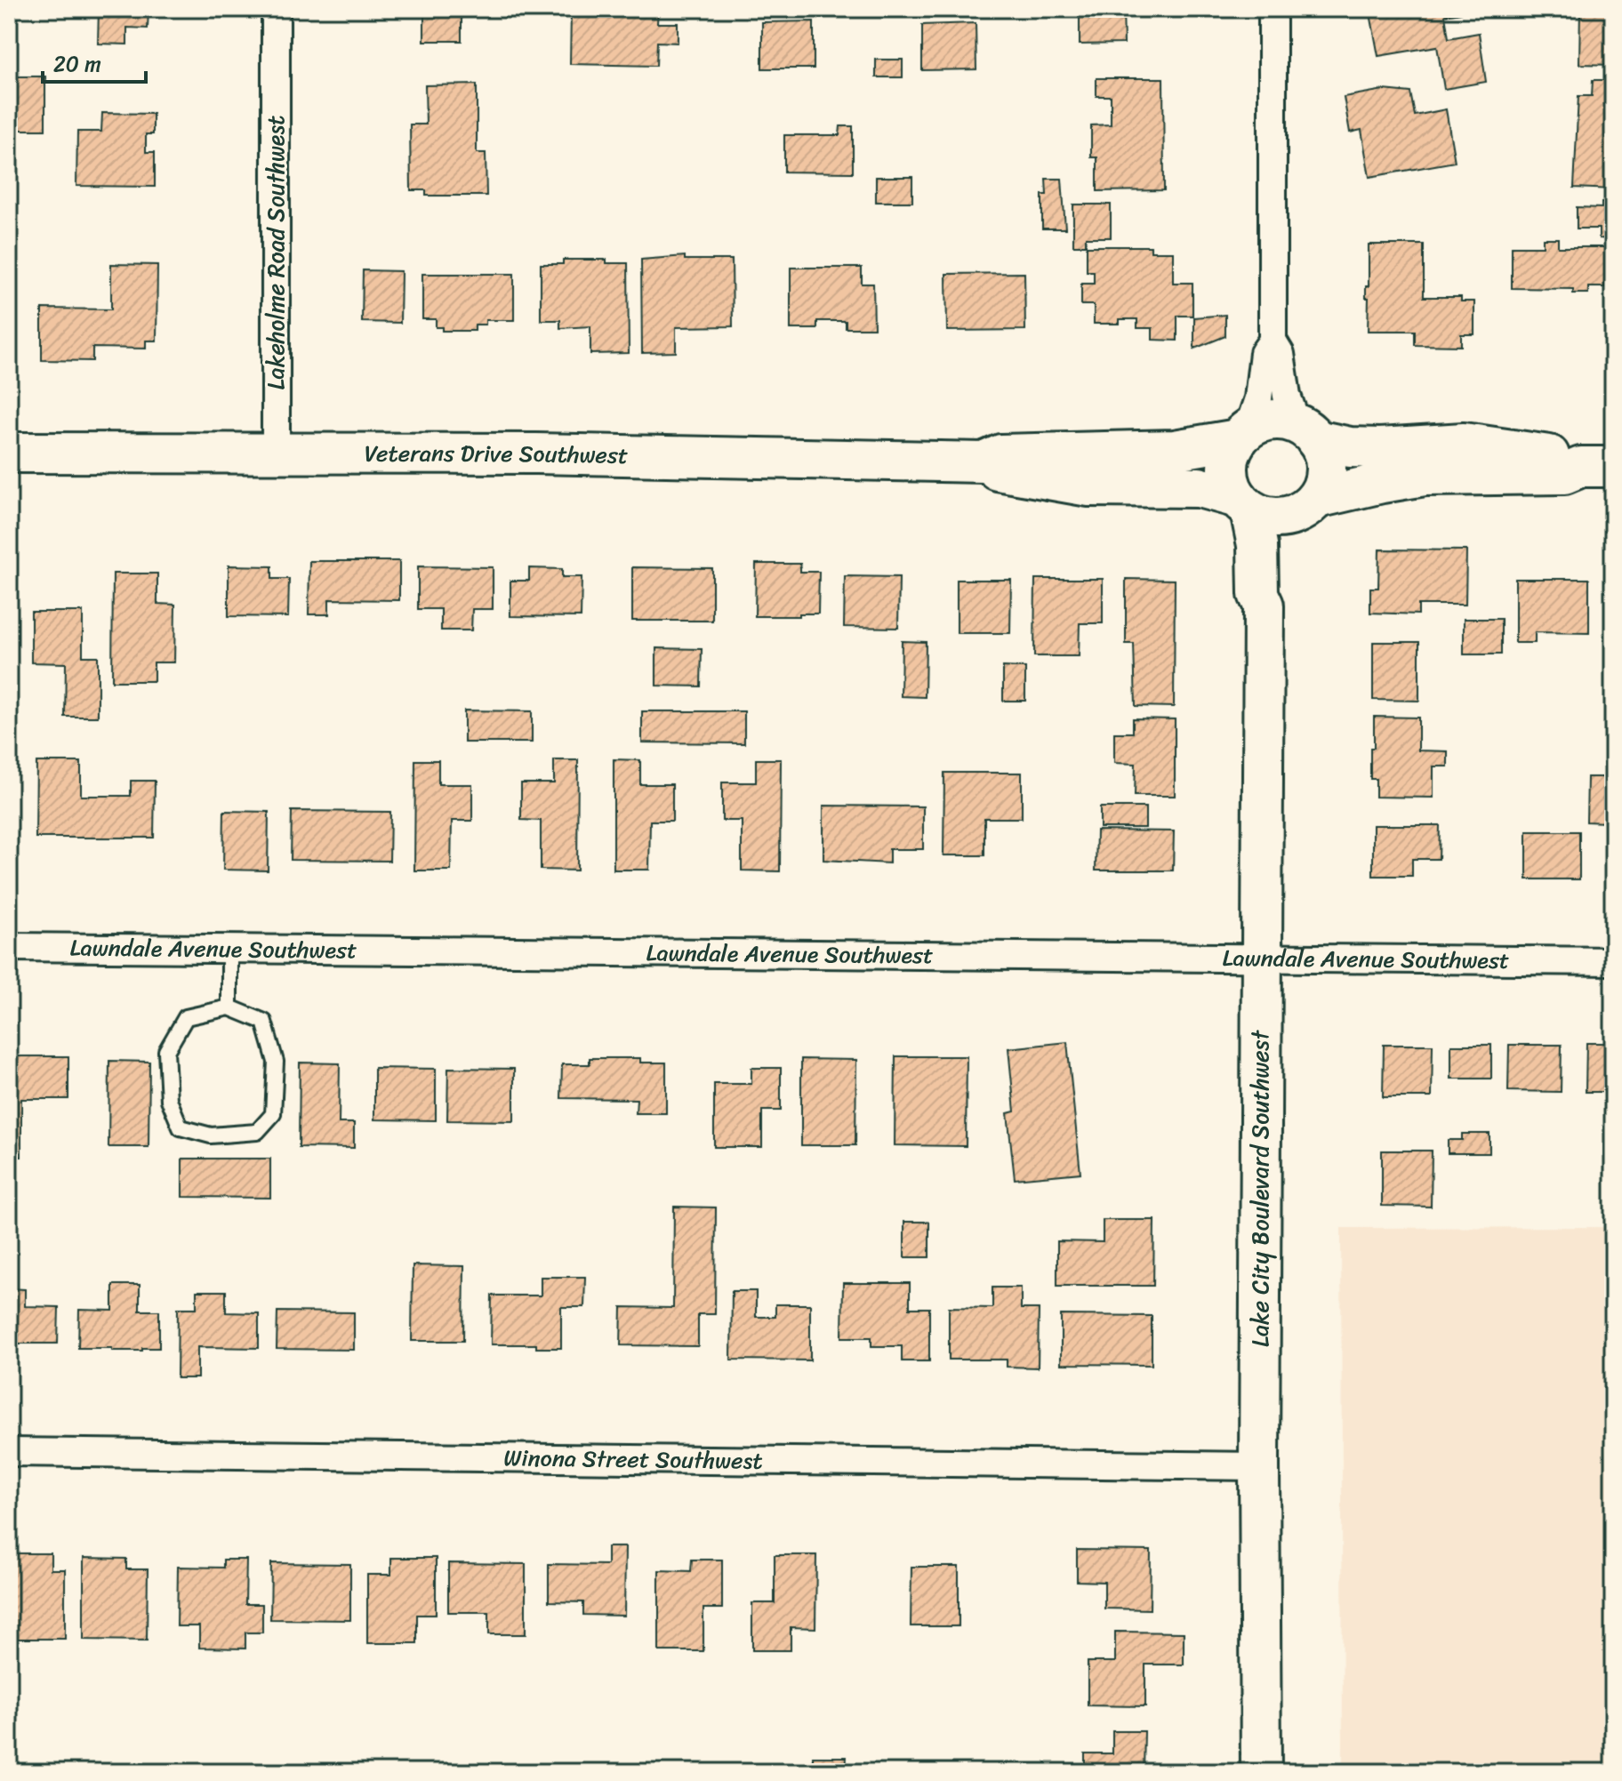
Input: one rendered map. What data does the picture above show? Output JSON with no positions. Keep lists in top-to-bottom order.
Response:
{
  "streets": {
    "street": [
      "Lakeholme Road Southwest",
      "Veterans Drive Southwest",
      "Lawndale Avenue Southwest",
      "Lake City Boulevard Southwest",
      "Winona Street Southwest"
    ]
  },
  "crossings": [
    ["Lakeholme Road Southwest", "Veterans Drive Southwest"],
    ["Veterans Drive Southwest", "Lake City Boulevard Southwest"],
    ["Lawndale Avenue Southwest", "Lake City Boulevard Southwest"],
    ["Lake City Boulevard Southwest", "Winona Street Southwest"]
  ],
  "scale_bar": "20 m"
}
